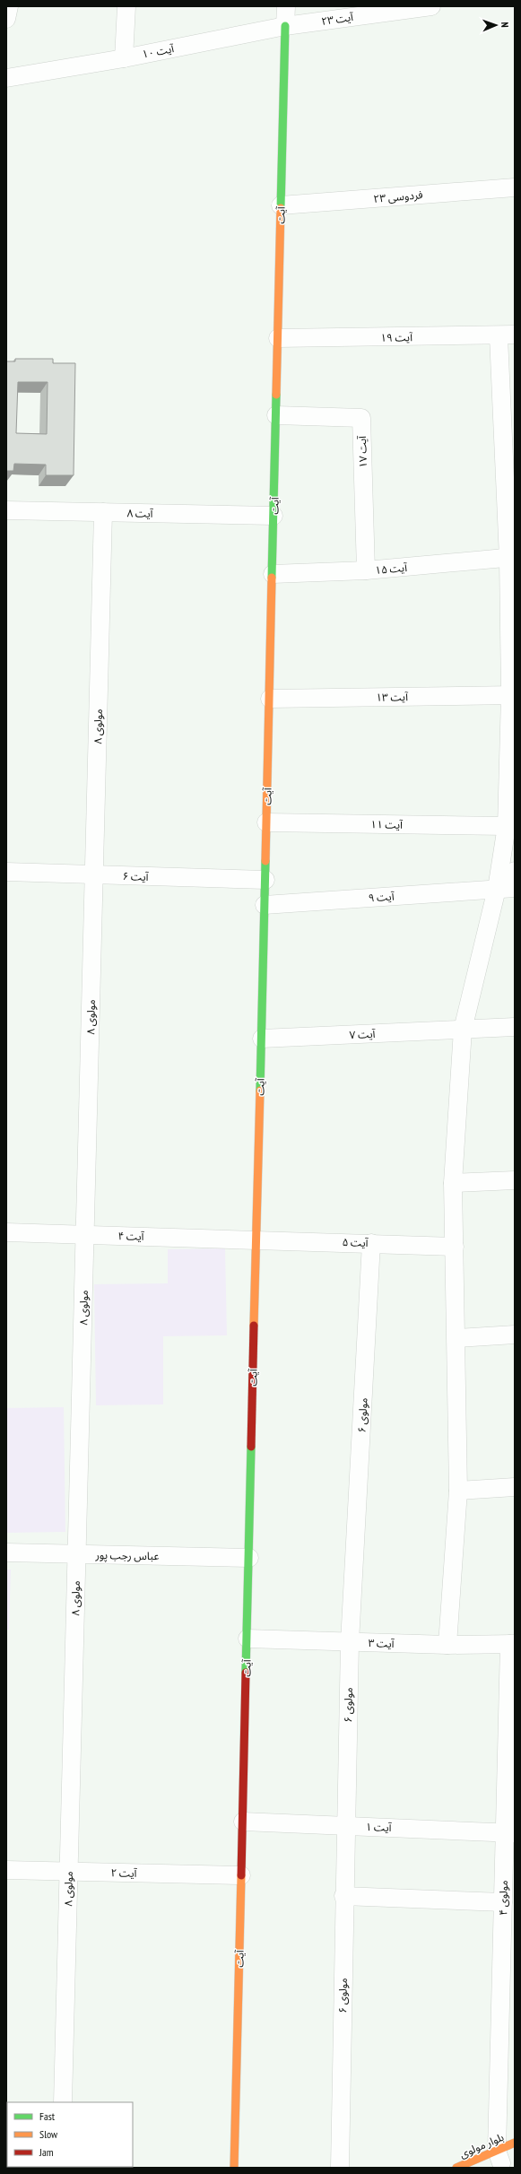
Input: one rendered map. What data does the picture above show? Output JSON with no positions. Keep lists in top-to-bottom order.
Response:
{
  "streets": {
    "street": [
      "آیت ۲۳",
      "آیت ۱۰",
      "فردوسی ۲۳",
      "آیت",
      "آیت ۱۹",
      "آیت ۱۷",
      "آیت ۸",
      "آیت ۱۵",
      "آیت ۱۳",
      "مولوی ۸",
      "آیت ۱۱",
      "آیت ۶",
      "آیت ۹",
      "آیت ۷",
      "آیت ۴",
      "آیت ۵",
      "مولوی ۶",
      "عباس رجب پور",
      "آیت ۳",
      "آیت ۱",
      "آیت ۲",
      "مولوی ۴",
      "بلوار مولوی"
    ]
  },
  "crossings": [
    ["آیت ۲۳", "آیت ۱۰"],
    ["آیت ۲۳", "آیت"],
    ["آیت ۱۰", "آیت"],
    ["فردوسی ۲۳", "آیت"],
    ["آیت", "آیت ۱۹"],
    ["آیت", "آیت ۱۷"],
    ["آیت", "آیت ۸"],
    ["آیت", "آیت ۱۵"],
    ["آیت", "آیت ۱۳"],
    ["آیت", "آیت ۱۱"],
    ["آیت", "آیت ۶"],
    ["آیت", "آیت ۹"],
    ["آیت", "آیت ۷"],
    ["آیت", "آیت ۴"],
    ["آیت", "آیت ۵"],
    ["آیت", "عباس رجب پور"],
    ["آیت", "آیت ۳"],
    ["آیت", "آیت ۱"],
    ["آیت", "آیت ۲"],
    ["آیت ۱۷", "آیت ۱۵"],
    ["آیت ۸", "مولوی ۸"],
    ["مولوی ۸", "آیت ۶"],
    ["مولوی ۸", "آیت ۴"],
    ["مولوی ۸", "عباس رجب پور"],
    ["مولوی ۸", "آیت ۲"],
    ["آیت ۴", "آیت ۵"],
    ["آیت ۵", "مولوی ۶"],
    ["مولوی ۶", "آیت ۳"],
    ["مولوی ۶", "آیت ۱"],
    ["آیت ۳", "مولوی ۴"],
    ["آیت ۱", "مولوی ۴"],
    ["مولوی ۴", "بلوار مولوی"]
  ],
  "legend": ["Fast", "Slow", "Jam"],
  "north": "right"
}
